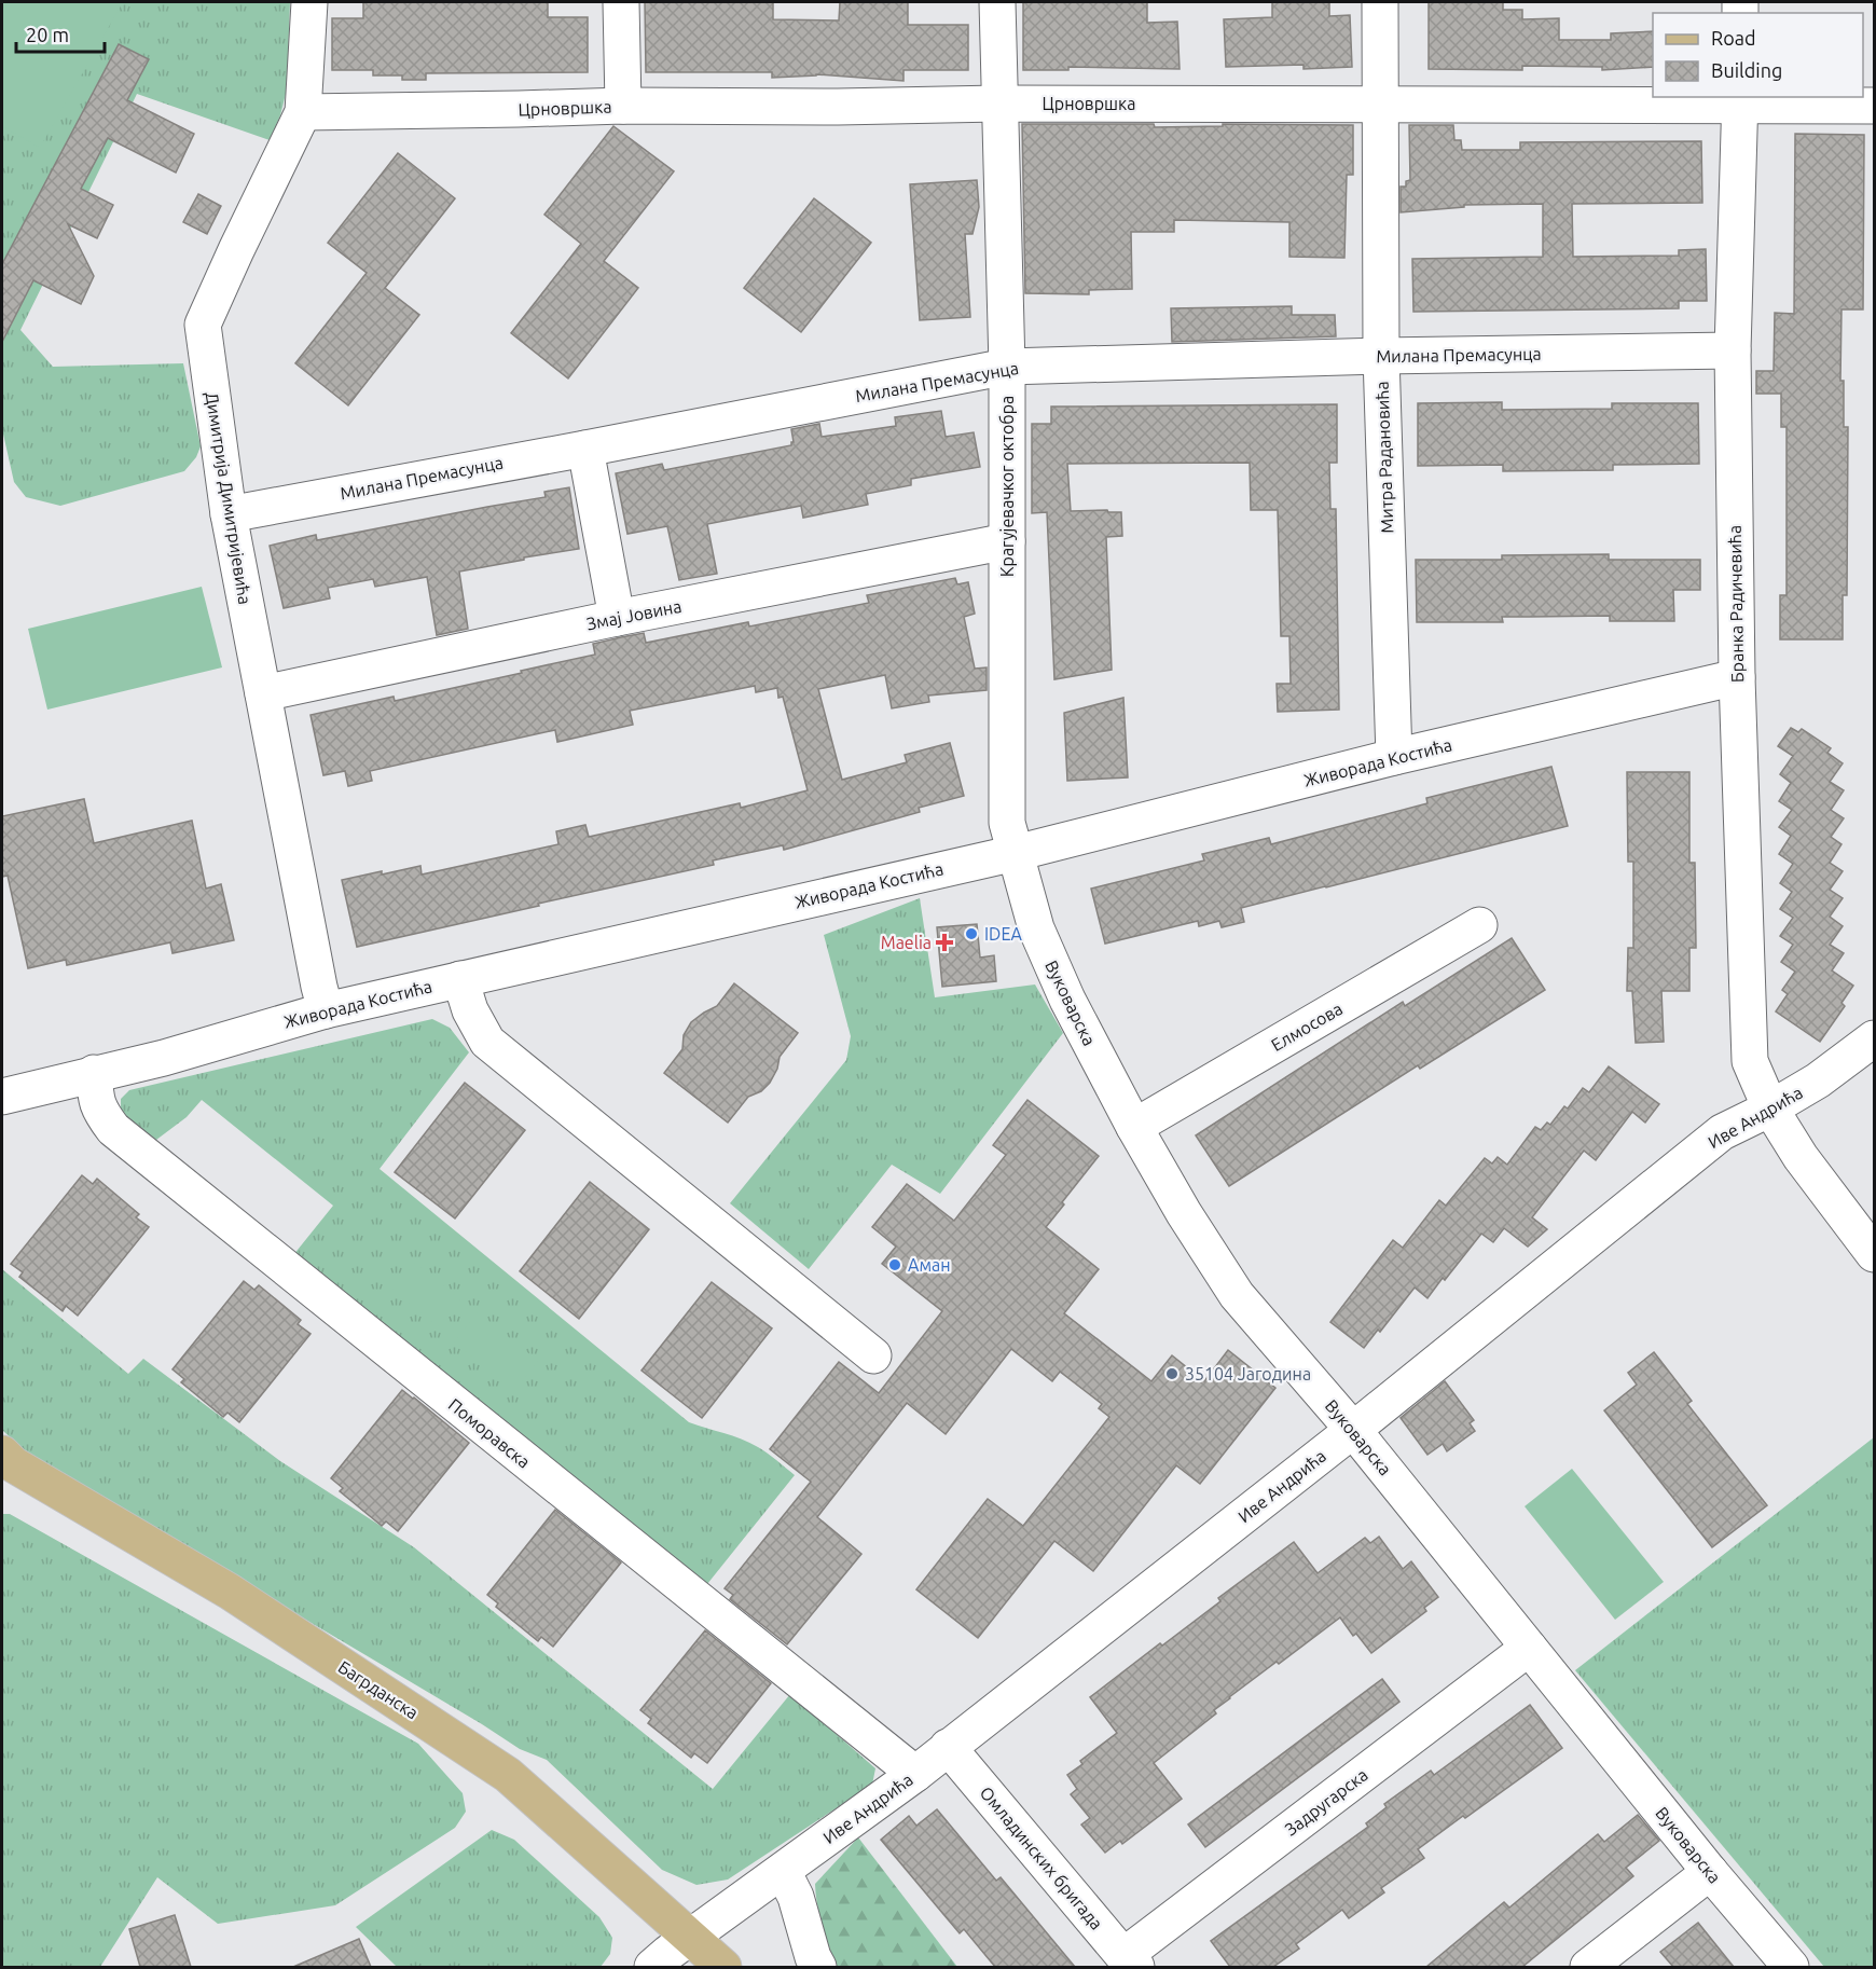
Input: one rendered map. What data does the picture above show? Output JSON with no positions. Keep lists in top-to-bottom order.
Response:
{
  "streets": {
    "main road": ["Багрданска"],
    "street": [
      "Црновршка",
      "Милана Премасунца",
      "Митра Радановића",
      "Крагујевачког октобра",
      "Димитрија Димитријевића",
      "Бранка Радичевића",
      "Змај Јовина",
      "Живорада Костића",
      "Вуковарска",
      "Елмосова",
      "Иве Андрића",
      "Поморавска",
      "Задругарска",
      "Омладинских бригада"
    ]
  },
  "crossings": [
    ["Црновршка", "Митра Радановића"],
    ["Црновршка", "Крагујевачког октобра"],
    ["Црновршка", "Димитрија Димитријевића"],
    ["Црновршка", "Бранка Радичевића"],
    ["Милана Премасунца", "Митра Радановића"],
    ["Милана Премасунца", "Крагујевачког октобра"],
    ["Милана Премасунца", "Димитрија Димитријевића"],
    ["Милана Премасунца", "Бранка Радичевића"],
    ["Митра Радановића", "Живорада Костића"],
    ["Крагујевачког октобра", "Змај Јовина"],
    ["Крагујевачког октобра", "Живорада Костића"],
    ["Крагујевачког октобра", "Вуковарска"],
    ["Димитрија Димитријевића", "Змај Јовина"],
    ["Димитрија Димитријевића", "Живорада Костића"],
    ["Бранка Радичевића", "Живорада Костића"],
    ["Бранка Радичевића", "Иве Андрића"],
    ["Живорада Костића", "Вуковарска"],
    ["Живорада Костића", "Поморавска"],
    ["Вуковарска", "Елмосова"],
    ["Вуковарска", "Иве Андрића"],
    ["Вуковарска", "Задругарска"],
    ["Иве Андрића", "Поморавска"],
    ["Иве Андрића", "Багрданска"],
    ["Иве Андрића", "Омладинских бригада"],
    ["Задругарска", "Омладинских бригада"]
  ],
  "places": {
    "other": ["IDEA", "Аман", "35104 Јагодина"],
    "health": ["Maelia"]
  },
  "legend": ["Road", "Building"],
  "scale_bar": "20 m"
}
